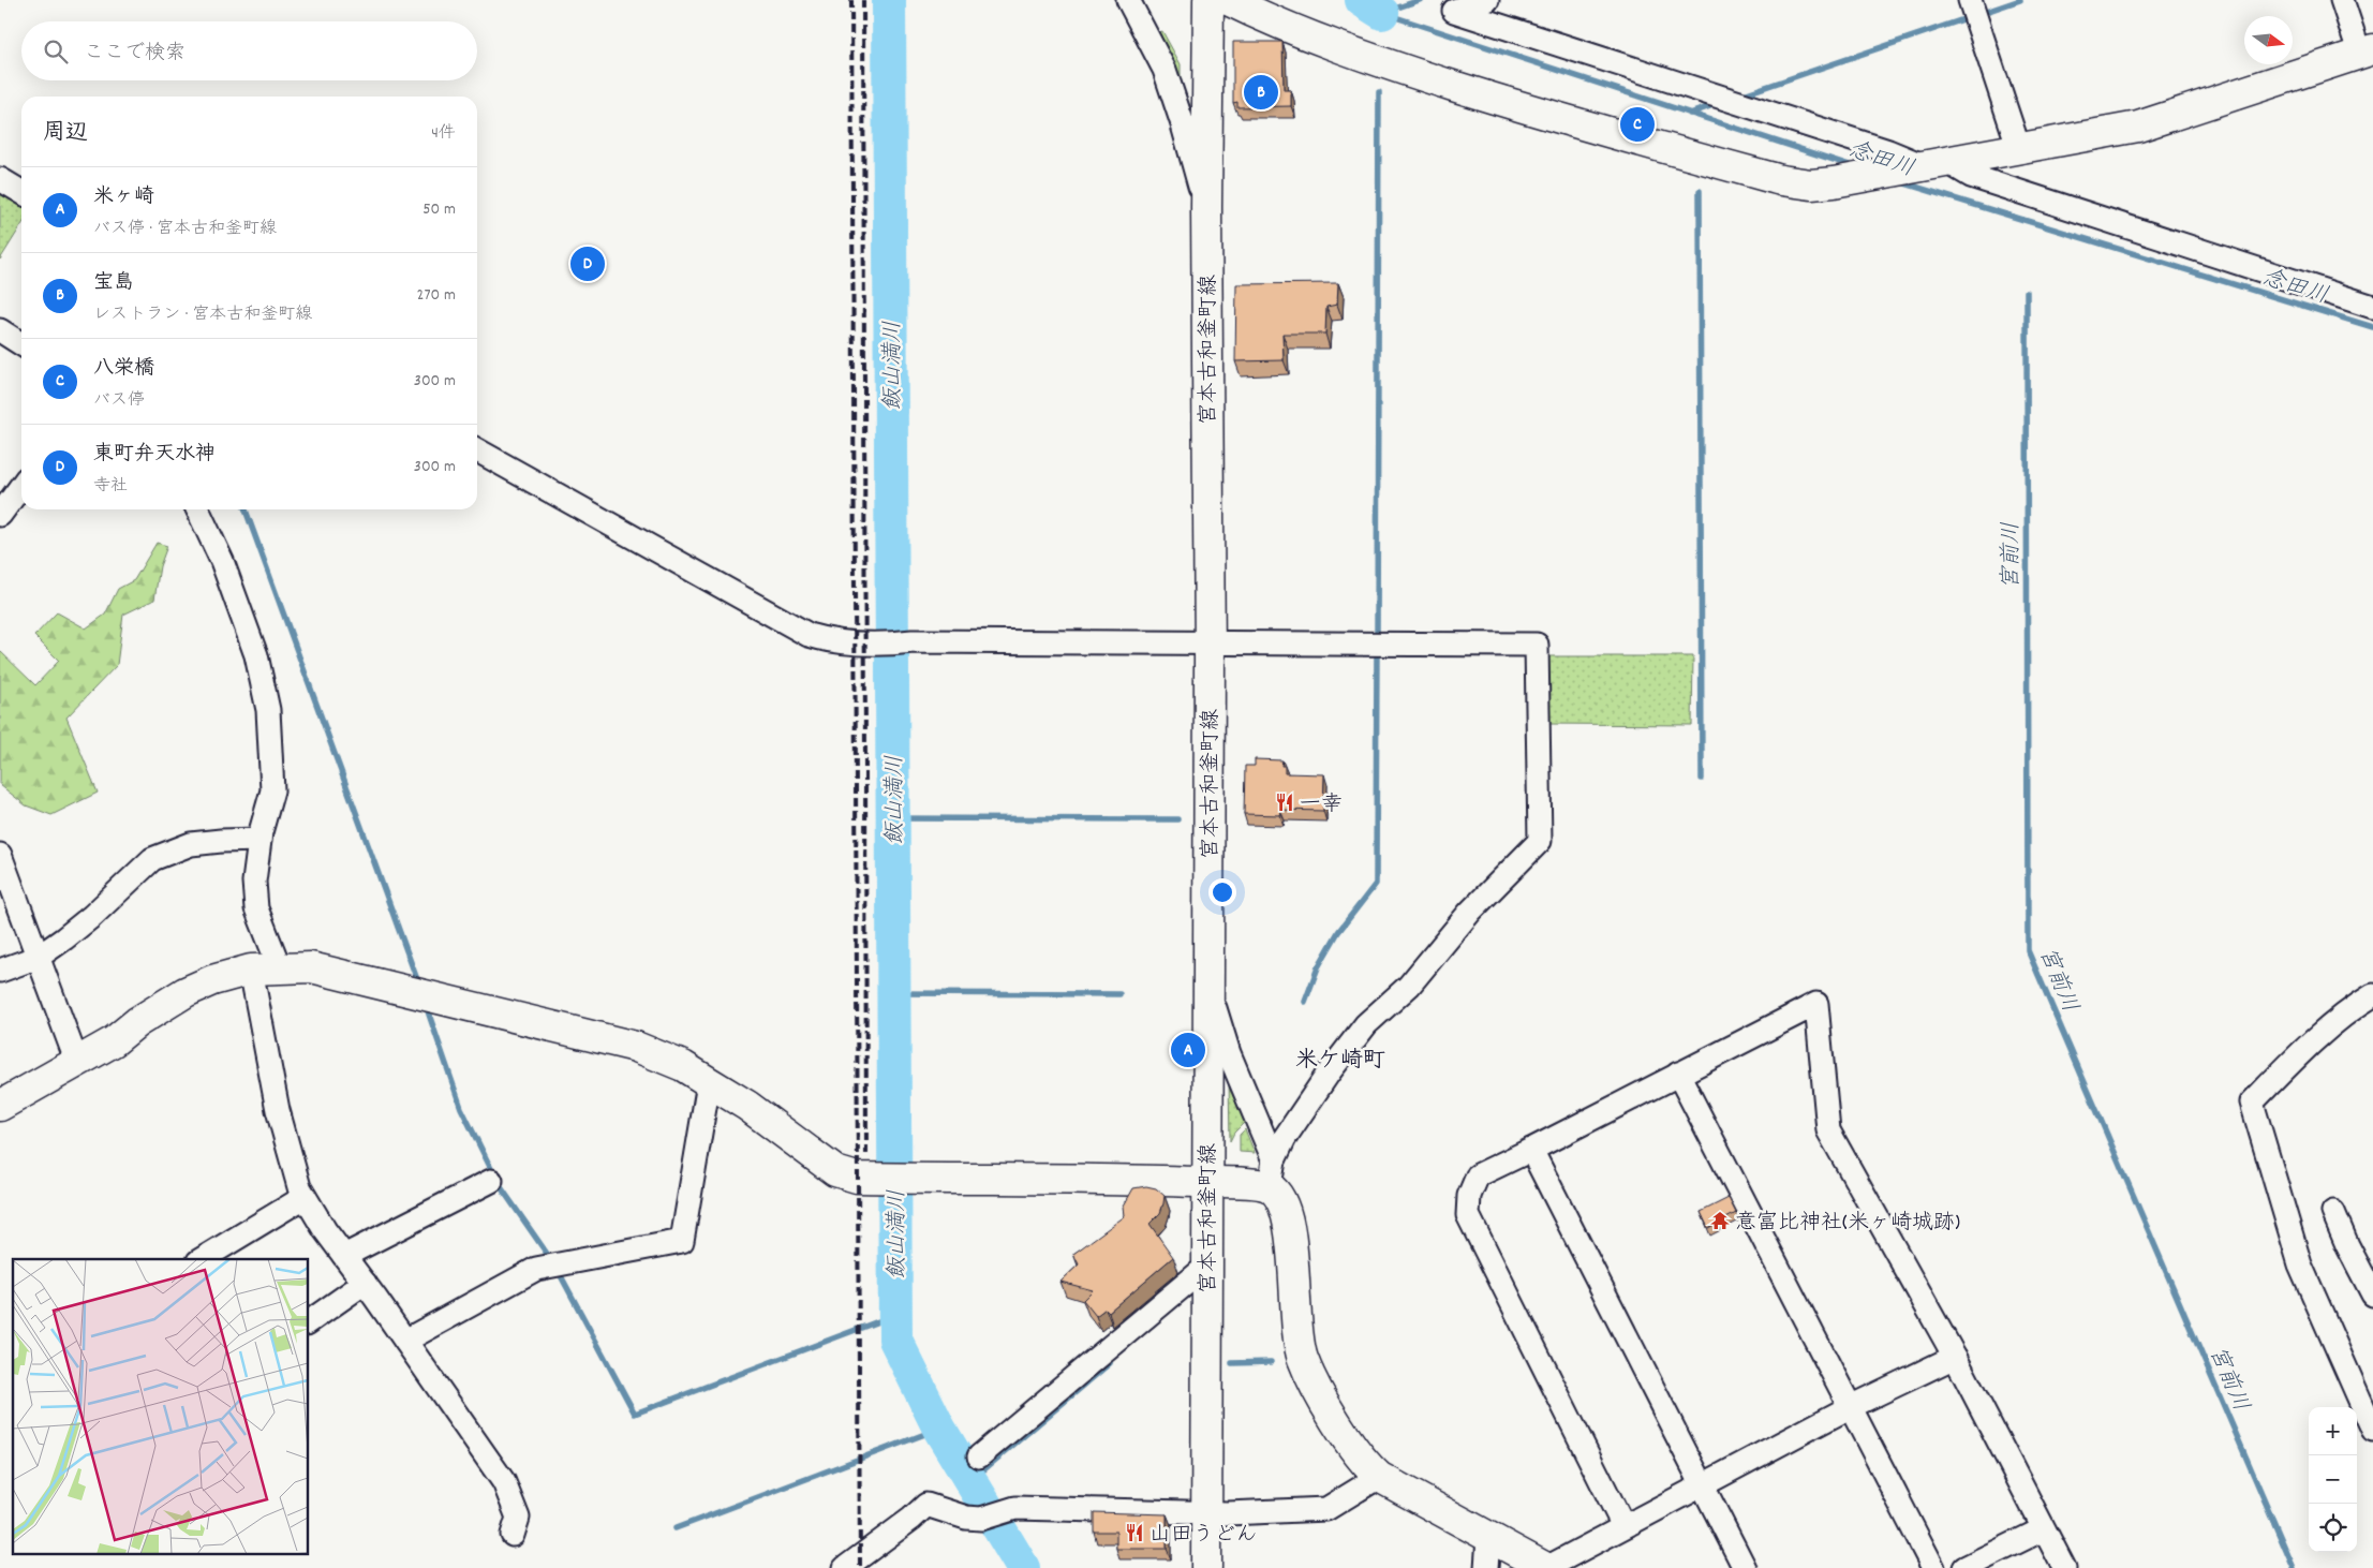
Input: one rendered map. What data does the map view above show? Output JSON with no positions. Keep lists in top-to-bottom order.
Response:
{
  "streets": {
    "street": ["宮本古和釜町線"]
  },
  "districts": ["米ケ崎町"],
  "water": ["念田川", "飯山満川", "宮前川"],
  "places": {
    "restaurant": ["一幸", "山田うどん"],
    "temple": ["意富比神社(米ヶ崎城跡)"]
  },
  "north": "right",
  "page": {
    "search": "ここで検索",
    "pins": [
      "B",
      "C",
      "D",
      "A"
    ],
    "heading": ["周辺", "4件"],
    "list": [
      {
        "mark": "A",
        "name": "米ヶ崎",
        "note": "バス停 · 宮本古和釜町線",
        "value": "50 m"
      },
      {
        "mark": "B",
        "name": "宝島",
        "note": "レストラン · 宮本古和釜町線",
        "value": "270 m"
      },
      {
        "mark": "C",
        "name": "八栄橋",
        "note": "バス停",
        "value": "300 m"
      },
      {
        "mark": "D",
        "name": "東町弁天水神",
        "note": "寺社",
        "value": "300 m"
      }
    ],
    "map_buttons": ["+", "−"]
  }
}
